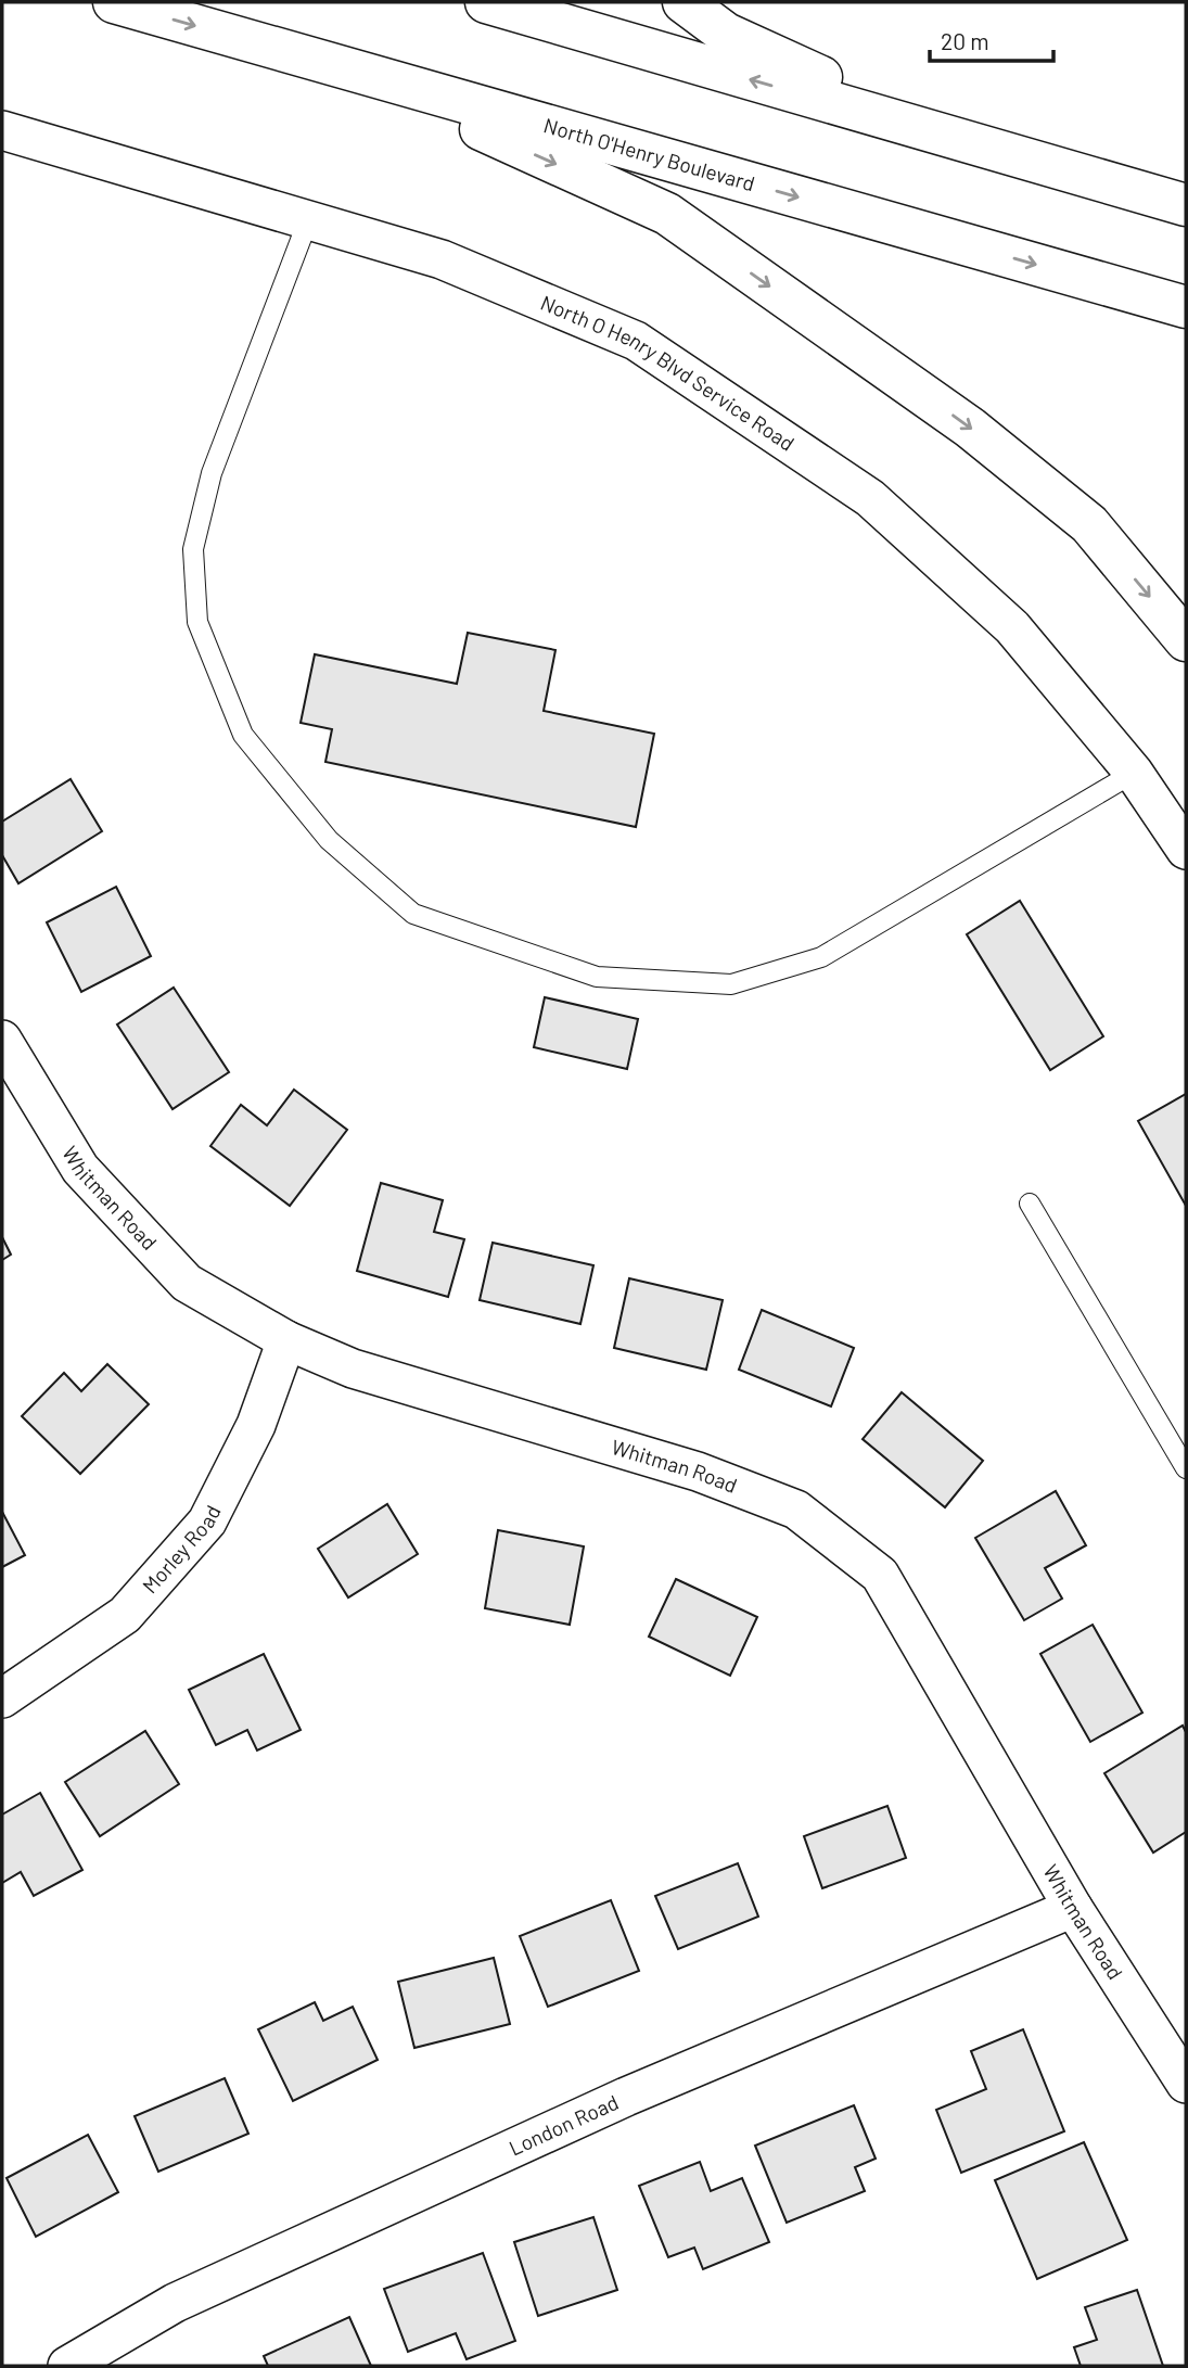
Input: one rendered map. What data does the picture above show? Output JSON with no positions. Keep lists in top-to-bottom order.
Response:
{
  "streets": {
    "highway": ["North O'Henry Boulevard"],
    "street": [
      "North O Henry Blvd Service Road",
      "Whitman Road",
      "Morley Road",
      "London Road"
    ]
  },
  "crossings": [
    ["Whitman Road", "Morley Road"],
    ["Whitman Road", "London Road"]
  ],
  "scale_bar": "20 m"
}
